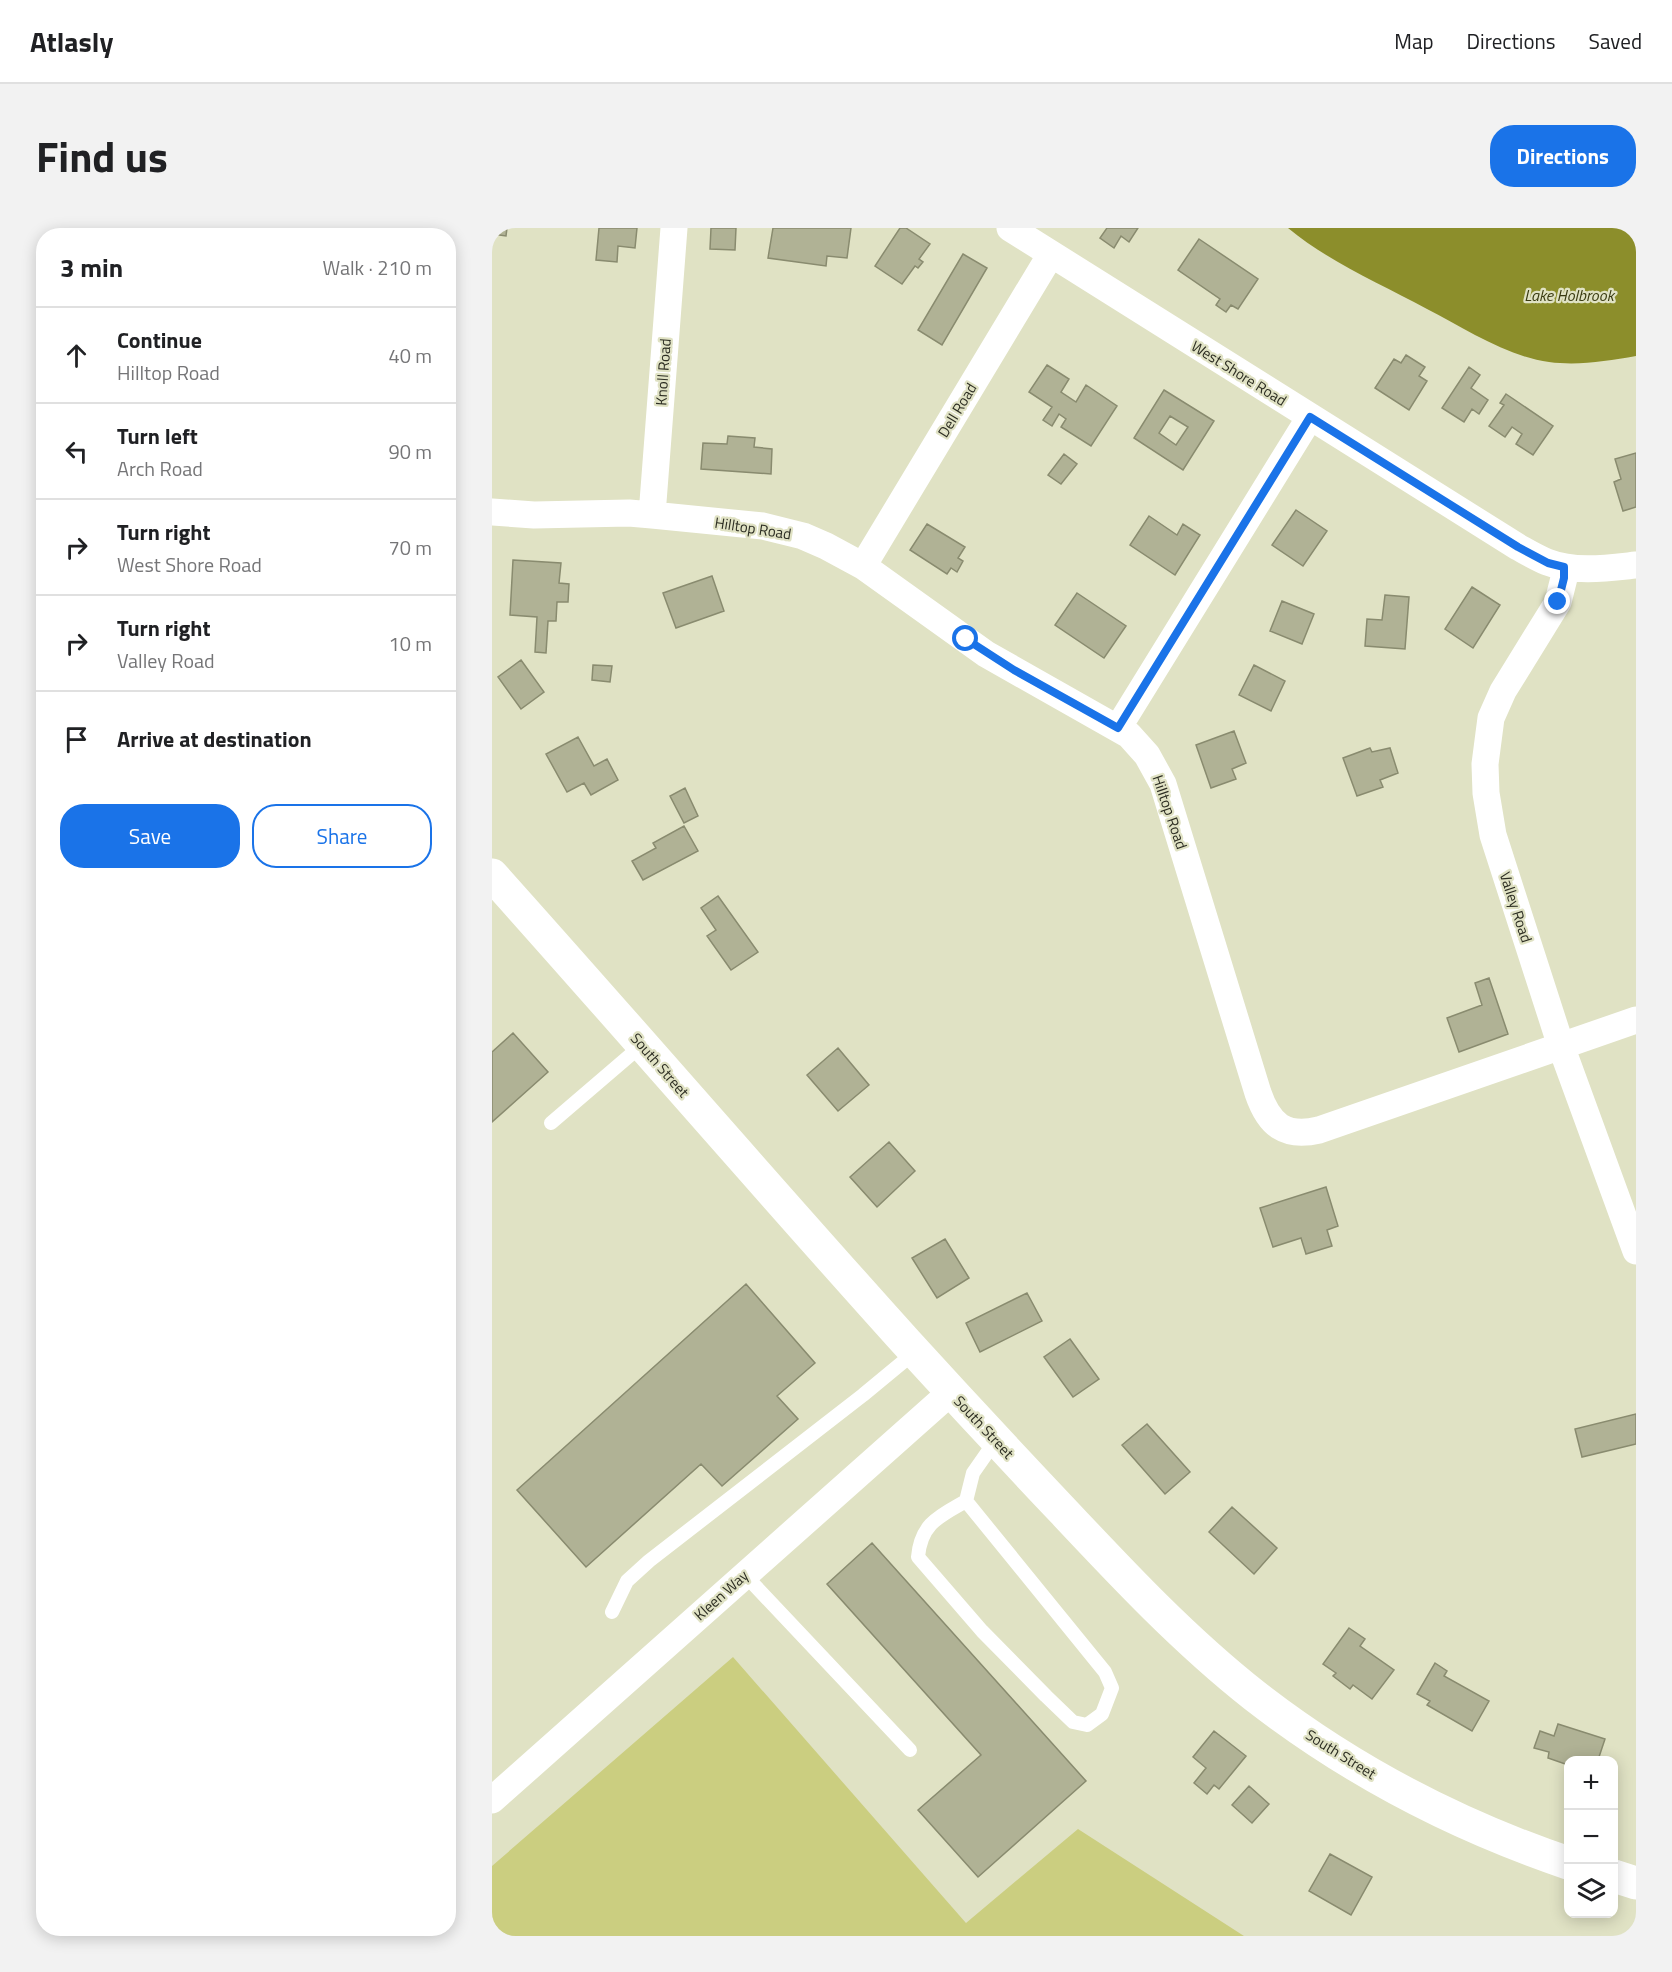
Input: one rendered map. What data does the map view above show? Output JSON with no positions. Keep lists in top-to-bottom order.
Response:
{
  "streets": {
    "main road": ["South Street"],
    "street": [
      "Knoll Road",
      "West Shore Road",
      "Dell Road",
      "Hilltop Road",
      "Valley Road",
      "Kleen Way"
    ]
  },
  "crossings": [
    ["Knoll Road", "Hilltop Road"],
    ["West Shore Road", "Dell Road"],
    ["West Shore Road", "Valley Road"],
    ["Dell Road", "Hilltop Road"],
    ["Hilltop Road", "Valley Road"],
    ["South Street", "Kleen Way"]
  ],
  "water": ["Lake Holbrook"],
  "page": {
    "header": "Atlasly",
    "nav": ["Map", "Directions", "Saved"],
    "title": "Find us",
    "buttons": [
      "Directions",
      ["Save", "Share"]
    ],
    "heading": ["3 min", "Walk · 210 m"],
    "list": [
      ["Continue", "Hilltop Road", "40 m"],
      ["Turn left", "Arch Road", "90 m"],
      ["Turn right", "West Shore Road", "70 m"],
      ["Turn right", "Valley Road", "10 m"],
      "Arrive at destination"
    ],
    "map_buttons": ["+", "−"]
  }
}
